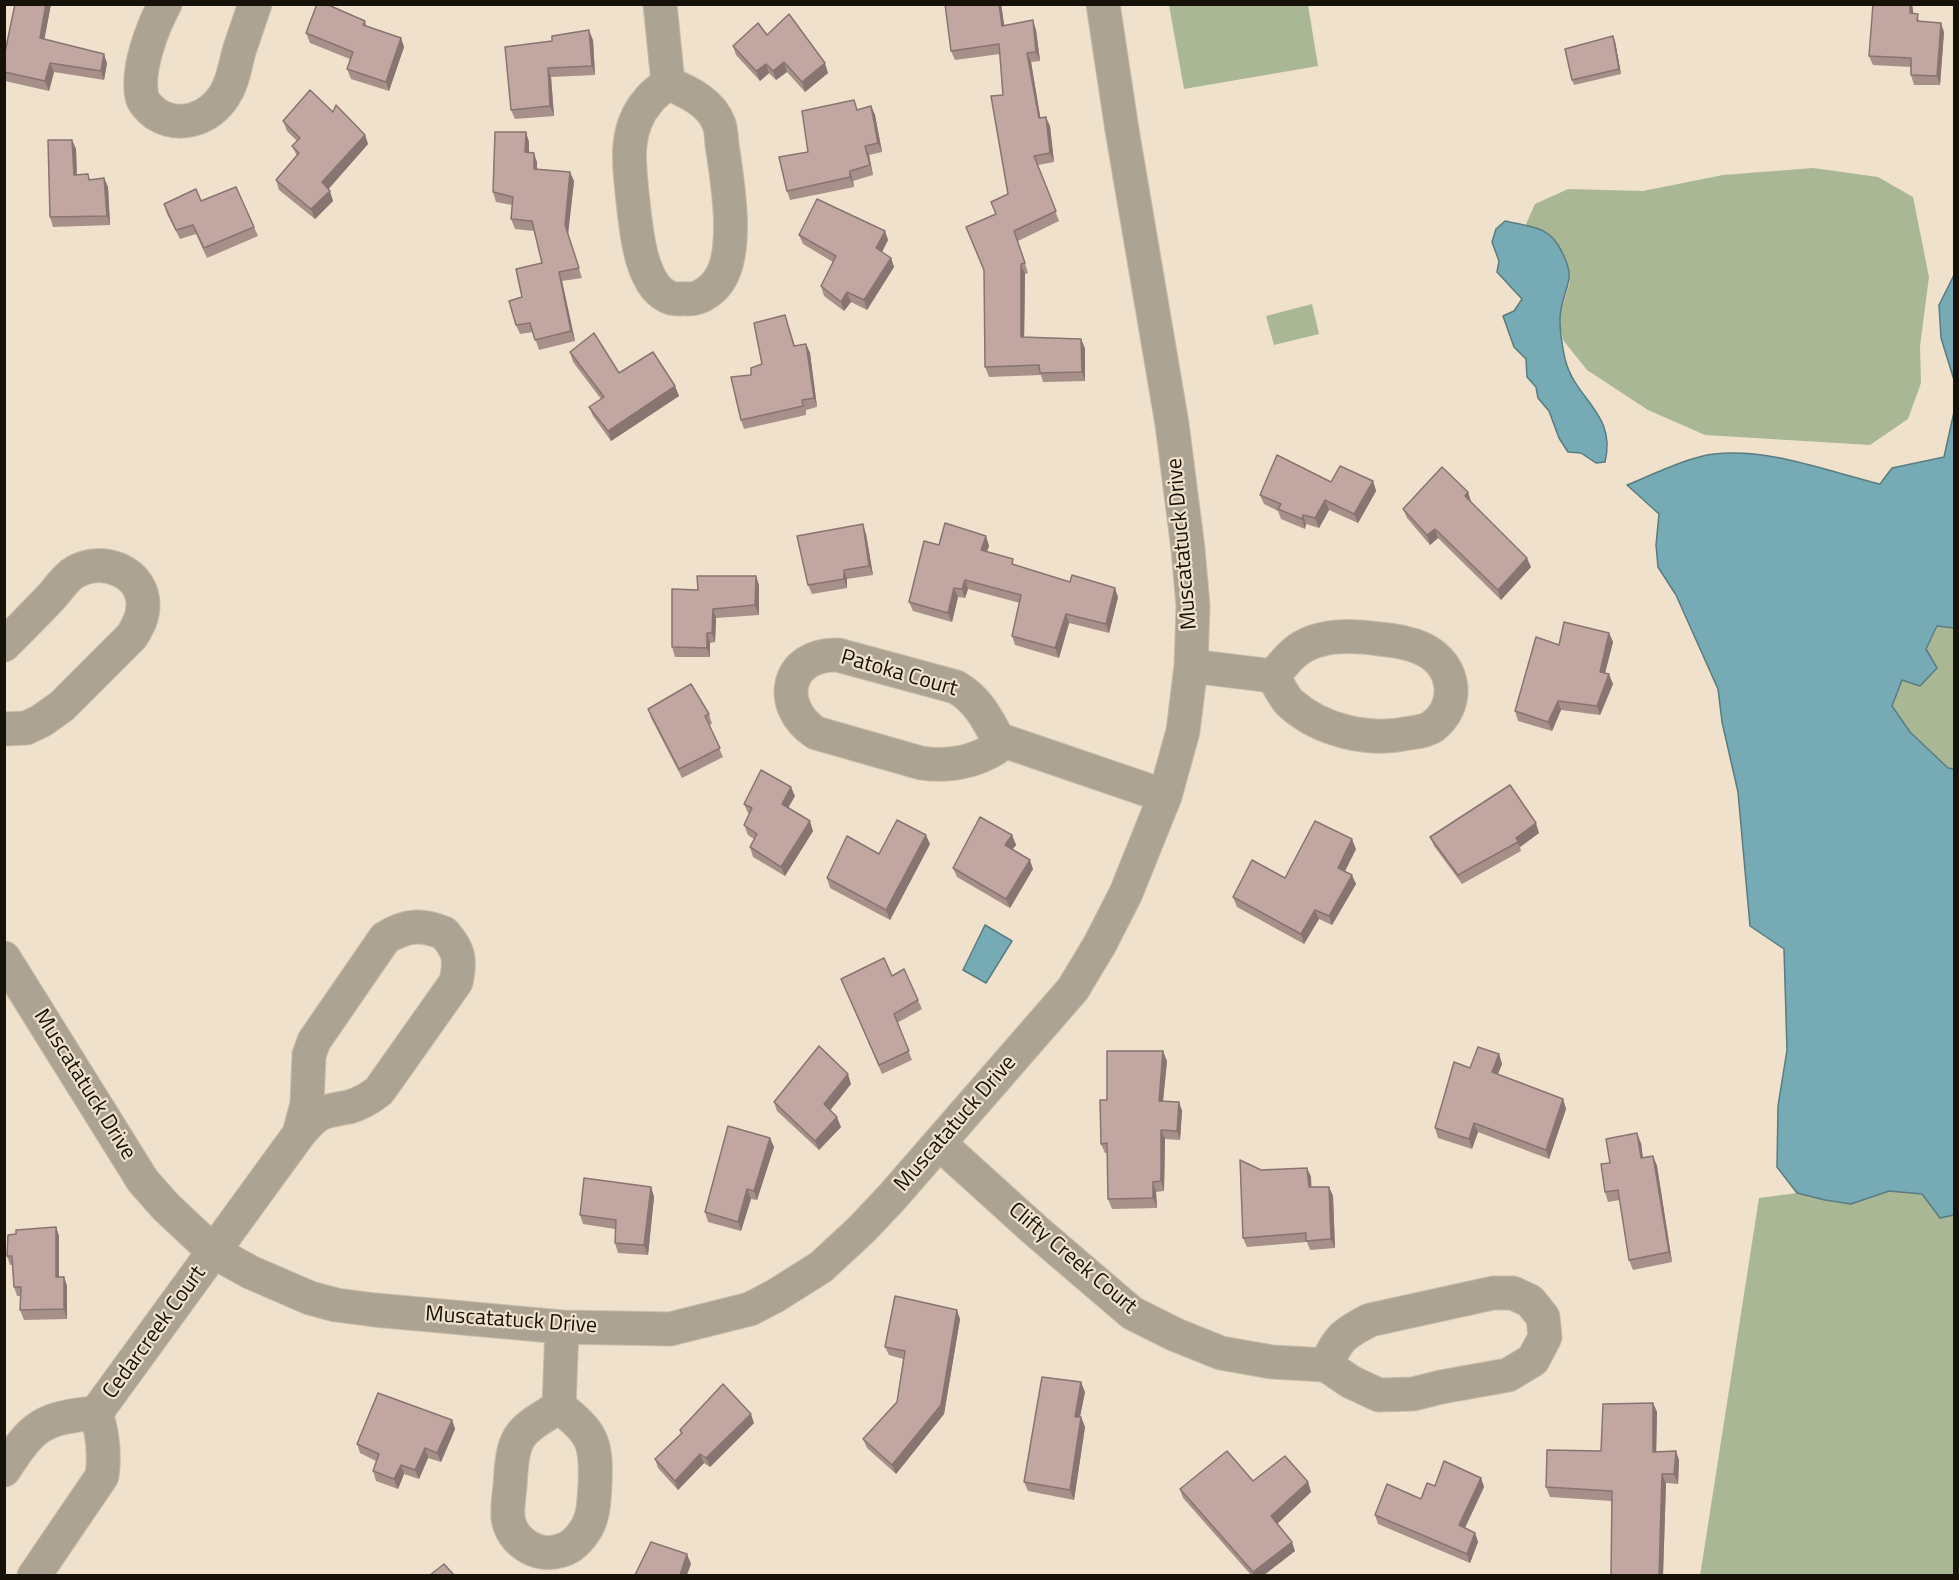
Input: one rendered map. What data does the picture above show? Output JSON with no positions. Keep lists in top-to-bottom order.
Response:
{
  "streets": {
    "street": [
      "Muscatatuck Drive",
      "Patoka Court",
      "Clifty Creek Court",
      "Cedarcreek Court"
    ]
  },
  "crossings": [
    ["Muscatatuck Drive", "Clifty Creek Court"],
    ["Muscatatuck Drive", "Cedarcreek Court"]
  ]
}
